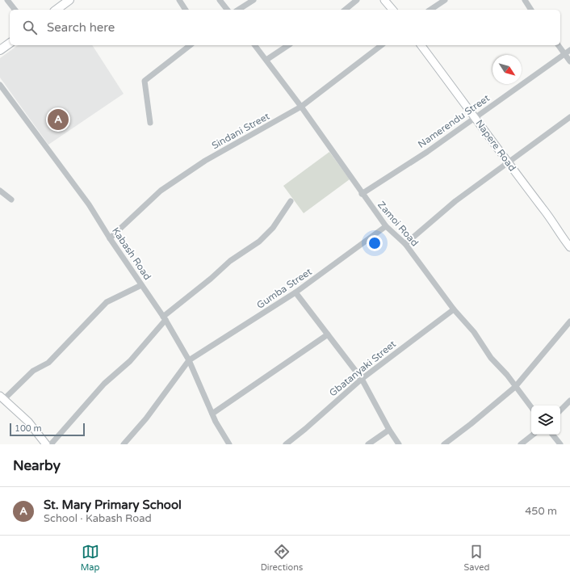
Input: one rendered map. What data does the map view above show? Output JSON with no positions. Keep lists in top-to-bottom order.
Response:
{
  "streets": {
    "street": [
      "Namerendu Street",
      "Sindani Street",
      "Napere Road",
      "Zamoi Road",
      "Kabash Road",
      "Gumba Street",
      "Gbatanyaki Street"
    ]
  },
  "crossings": [
    ["Namerendu Street", "Napere Road"],
    ["Namerendu Street", "Zamoi Road"],
    ["Sindani Street", "Zamoi Road"],
    ["Sindani Street", "Kabash Road"],
    ["Zamoi Road", "Gumba Street"],
    ["Zamoi Road", "Gbatanyaki Street"],
    ["Kabash Road", "Gumba Street"]
  ],
  "scale_bar": "100 m",
  "north": "bottom right",
  "page": {
    "search": "Search here",
    "pins": "A",
    "scale": "100 m",
    "heading": "Nearby",
    "list": [
      {
        "mark": "A",
        "name": "St. Mary Primary School",
        "note": "School · Kabash Road",
        "value": "450 m"
      }
    ],
    "nav": ["Map", "Directions", "Saved"]
  }
}
